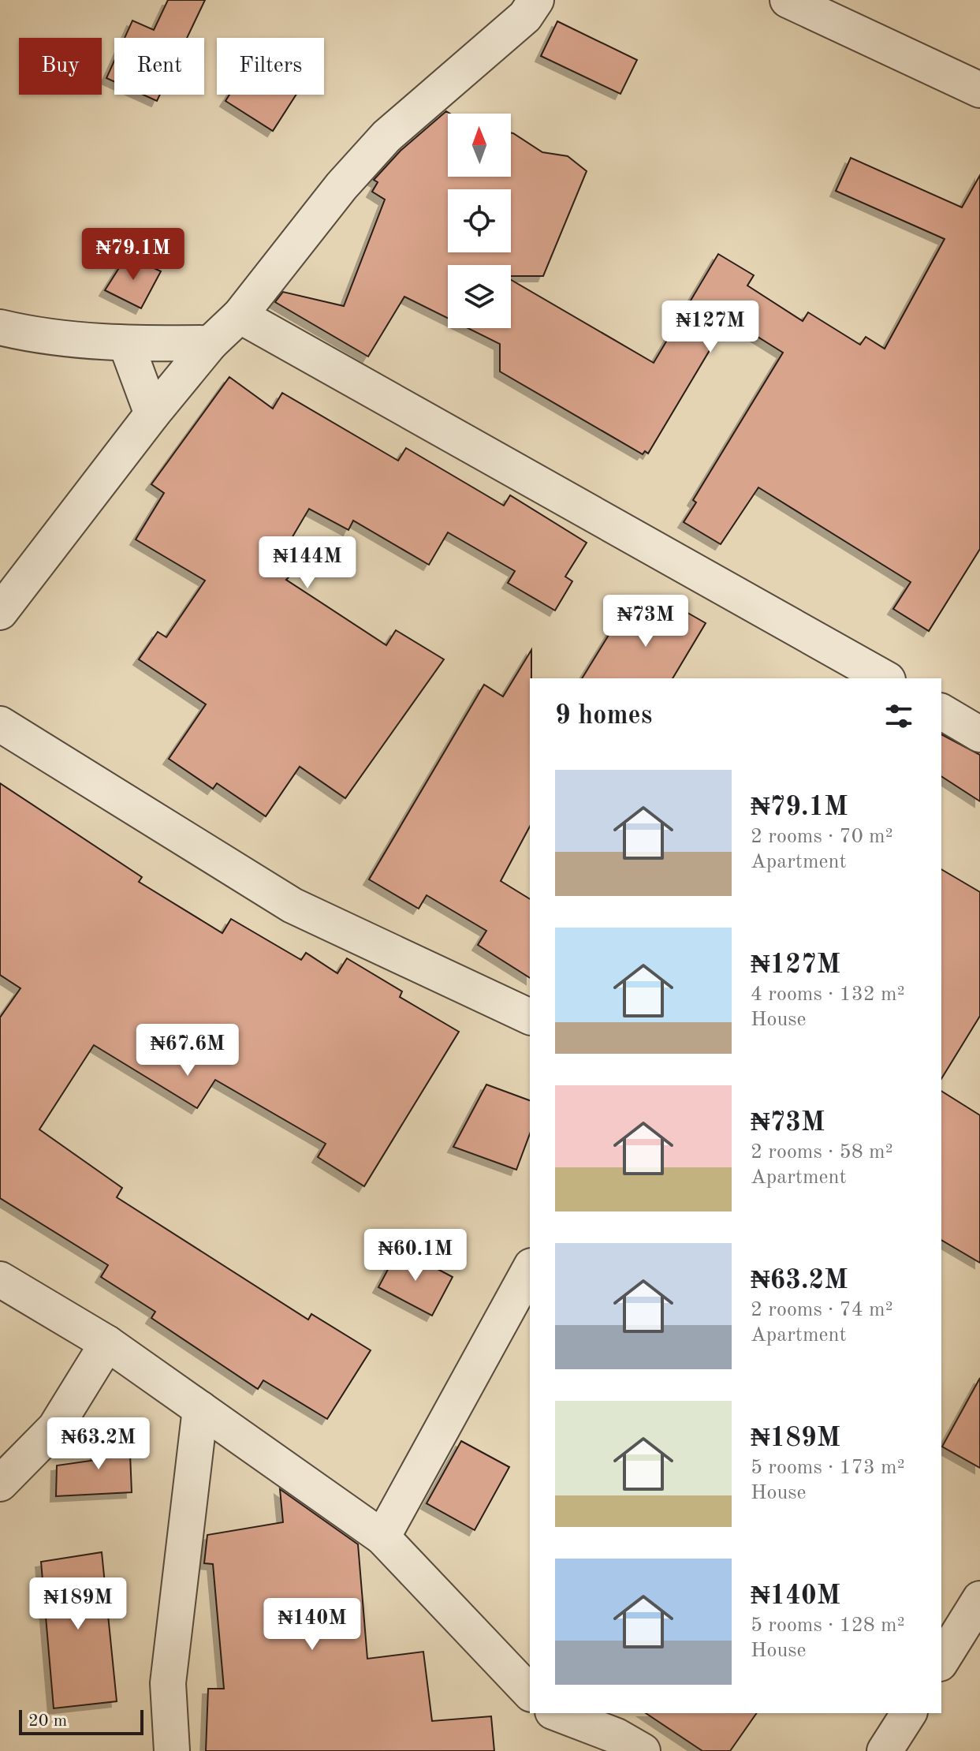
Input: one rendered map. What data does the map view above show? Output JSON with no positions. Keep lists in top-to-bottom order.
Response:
{
  "scale_bar": "20 m",
  "north": "top",
  "page": {
    "chip": ["Buy", "Rent", "Filters"],
    "price": [
      "₦79.1M",
      "₦127M",
      "₦144M",
      "₦73M",
      "₦67.6M",
      "₦60.1M",
      "₦63.2M",
      "₦189M",
      "₦140M"
    ],
    "heading": "9 homes",
    "list": [
      {
        "name": "₦79.1M",
        "note": "2 rooms · 70 m² · Apartment"
      },
      {
        "name": "₦127M",
        "note": "4 rooms · 132 m² · House"
      },
      {
        "name": "₦73M",
        "note": "2 rooms · 58 m² · Apartment"
      },
      {
        "name": "₦63.2M",
        "note": "2 rooms · 74 m² · Apartment"
      },
      {
        "name": "₦189M",
        "note": "5 rooms · 173 m² · House"
      },
      {
        "name": "₦140M",
        "note": "5 rooms · 128 m² · House"
      }
    ],
    "scale": "20 m"
  }
}
